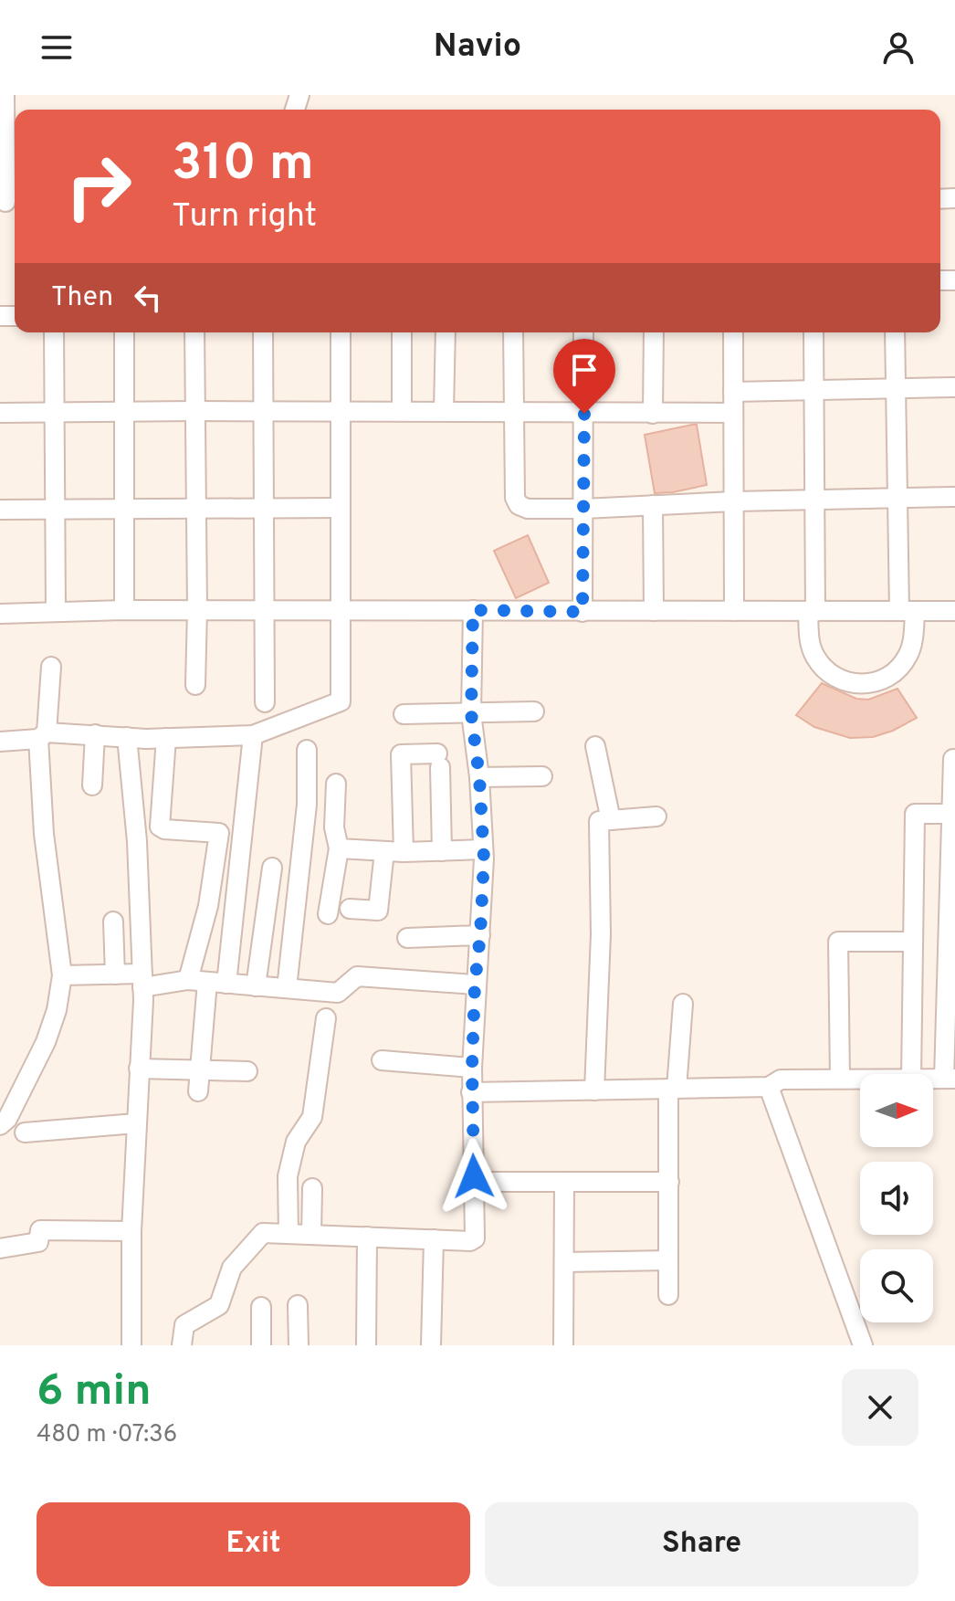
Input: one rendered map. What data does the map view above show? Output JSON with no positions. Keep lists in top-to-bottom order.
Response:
{
  "north": "right",
  "page": {
    "header": "Navio",
    "turn": ["310 m", "Turn right"],
    "then": "Then",
    "heading": ["6 min", "480 m · 07:36"],
    "buttons": ["Exit", "Share"]
  }
}
